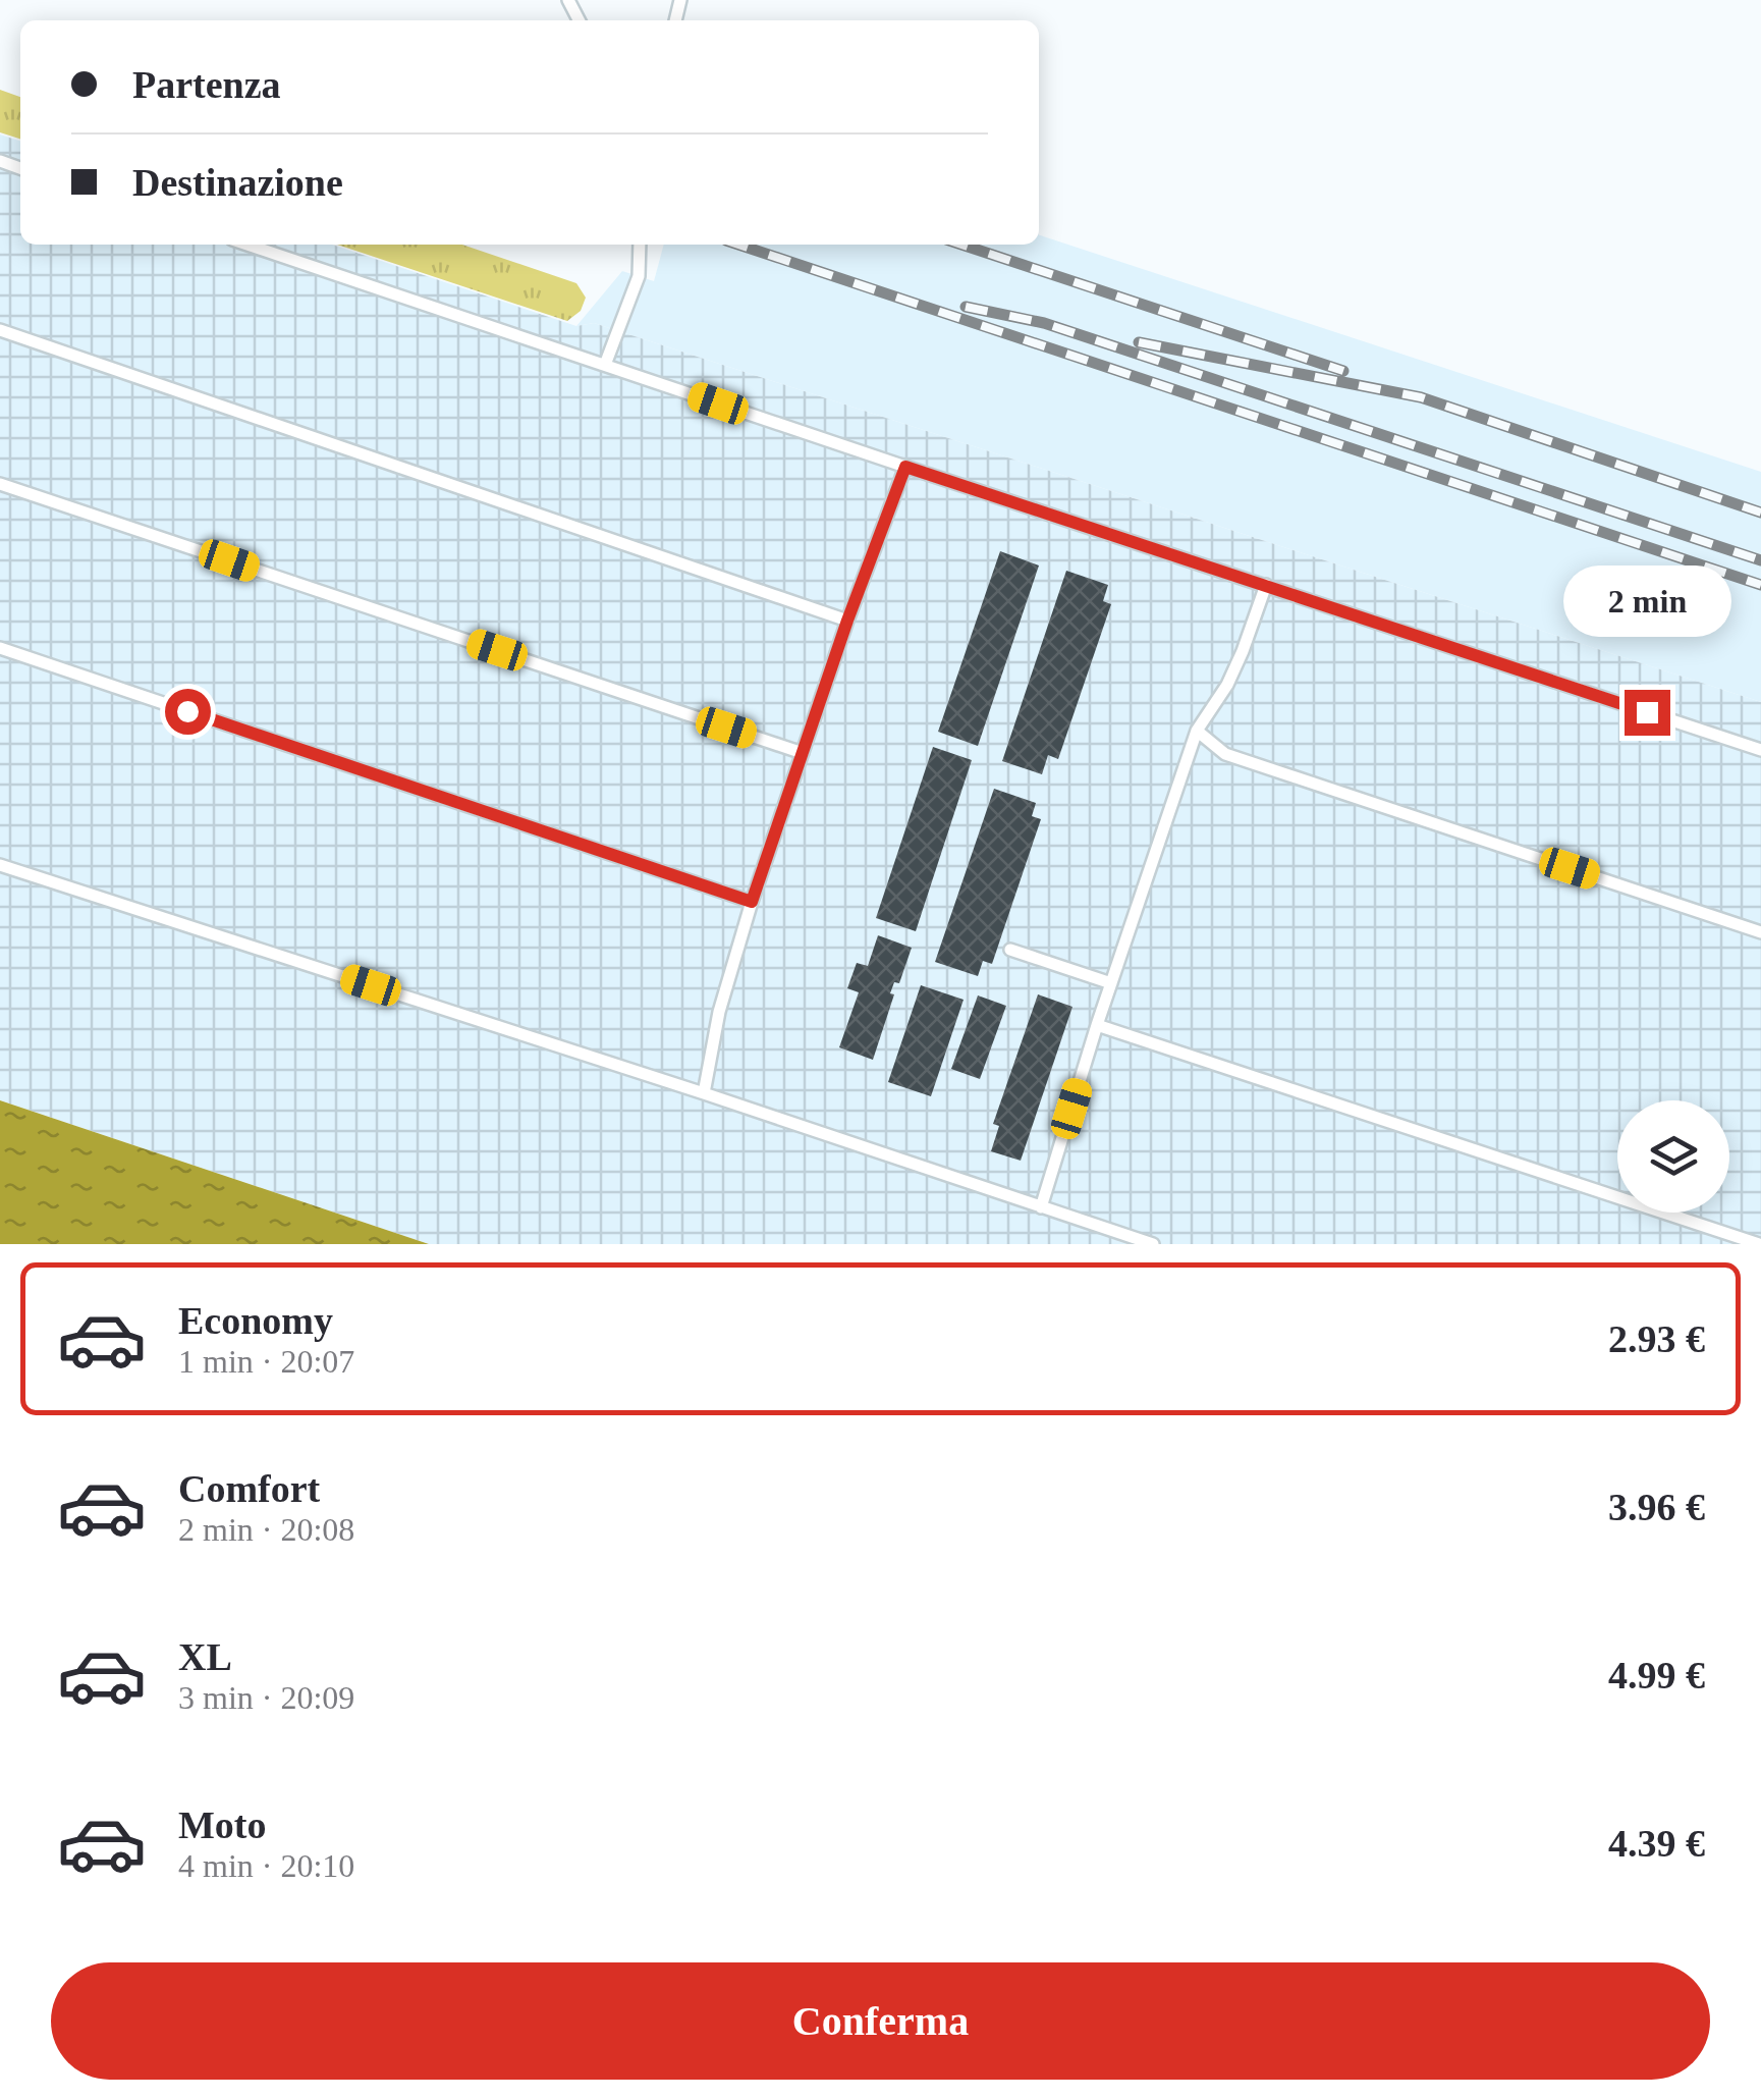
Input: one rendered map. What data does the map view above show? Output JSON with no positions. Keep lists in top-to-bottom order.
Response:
{
  "page": {
    "banner": ["Partenza", "Destinazione"],
    "bubble": "2 min",
    "list": [
      {
        "name": "Economy",
        "note": "1 min · 20:07",
        "value": "2.93 €"
      },
      {
        "name": "Comfort",
        "note": "2 min · 20:08",
        "value": "3.96 €"
      },
      {
        "name": "XL",
        "note": "3 min · 20:09",
        "value": "4.99 €"
      },
      {
        "name": "Moto",
        "note": "4 min · 20:10",
        "value": "4.39 €"
      }
    ],
    "buttons": "Conferma"
  }
}
